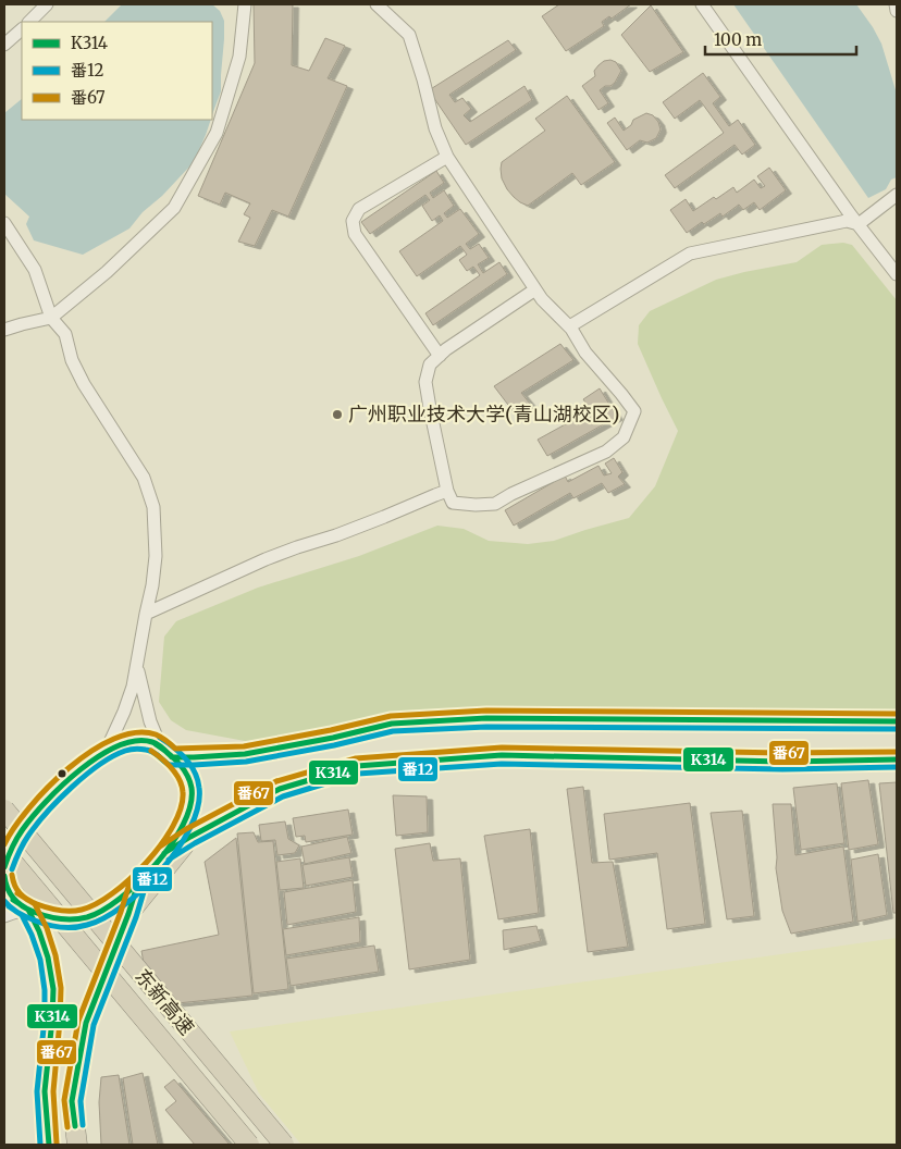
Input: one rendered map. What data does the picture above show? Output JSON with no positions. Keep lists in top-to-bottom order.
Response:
{
  "streets": {
    "highway": ["东新高速"]
  },
  "places": ["广州职业技术大学(青山湖校区)"],
  "lines": ["transit line 番67", "transit line K314", "transit line 番12"],
  "legend": ["K314", "番12", "番67"],
  "scale_bar": "100 m"
}
